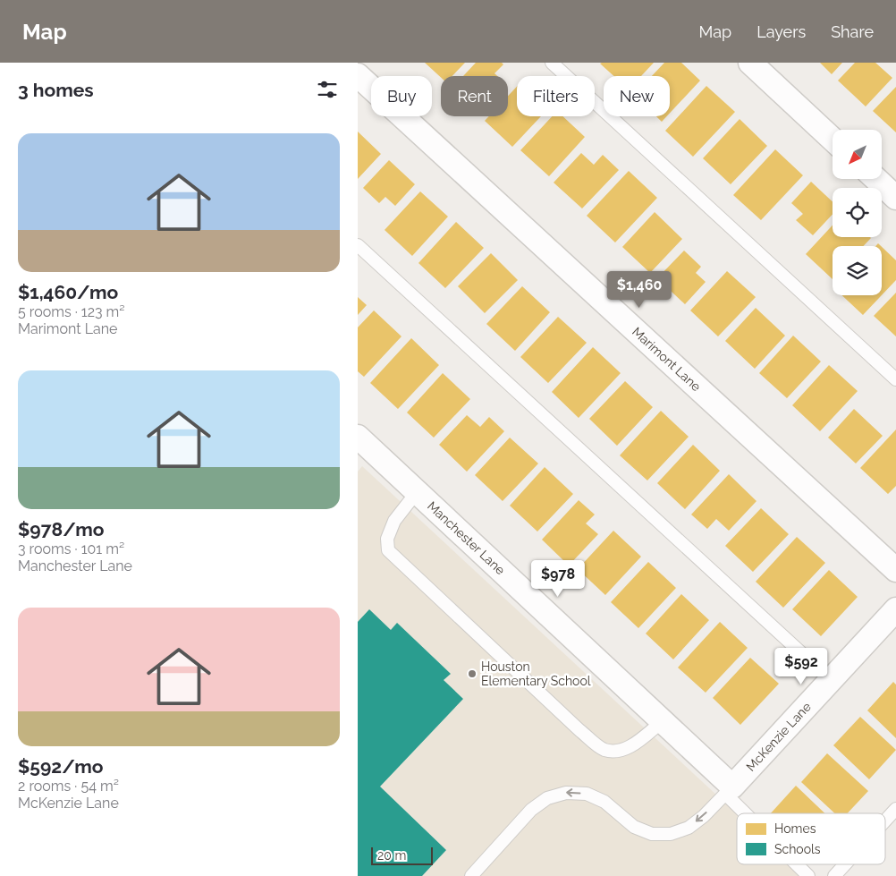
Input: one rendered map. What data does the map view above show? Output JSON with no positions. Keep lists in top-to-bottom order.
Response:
{
  "streets": {
    "street": ["Marimont Lane", "Manchester Lane", "McKenzie Lane"]
  },
  "crossings": [
    ["Manchester Lane", "McKenzie Lane"]
  ],
  "places": ["Houston Elementary School"],
  "legend": ["Homes", "Schools"],
  "scale_bar": "20 m",
  "north": "bottom left",
  "page": {
    "header": "Map",
    "nav": ["Map", "Layers", "Share"],
    "heading": "3 homes",
    "chip": [
      "Buy",
      "Rent",
      "Filters",
      "New"
    ],
    "list": [
      {
        "name": "$1,460/mo",
        "note": "5 rooms · 123 m² · Marimont Lane"
      },
      {
        "name": "$978/mo",
        "note": "3 rooms · 101 m² · Manchester Lane"
      },
      {
        "name": "$592/mo",
        "note": "2 rooms · 54 m² · McKenzie Lane"
      }
    ],
    "price": ["$1,460", "$978", "$592"],
    "scale": "20 m"
  }
}
